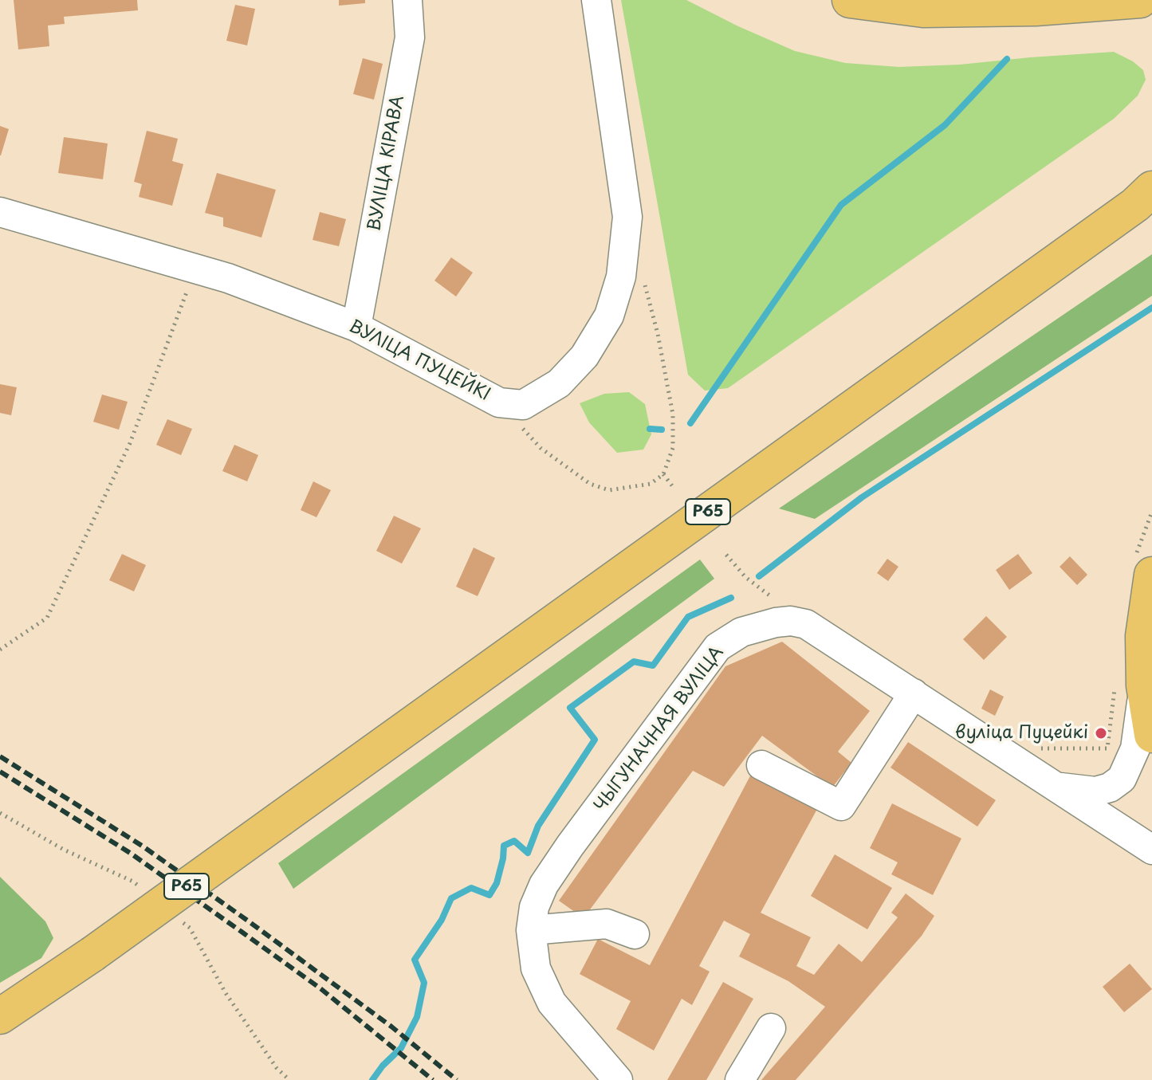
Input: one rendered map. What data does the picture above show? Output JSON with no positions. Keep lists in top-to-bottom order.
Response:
{
  "streets": {
    "main road": ["Р65"],
    "street": ["ВУЛІЦА КІРАВА", "ВУЛІЦА ПУЦЕЙКІ", "ЧЫГУНАЧНАЯ ВУЛІЦА"]
  },
  "crossings": [
    ["ВУЛІЦА КІРАВА", "ВУЛІЦА ПУЦЕЙКІ"]
  ],
  "places": ["вуліца Пуцейкі"]
}
